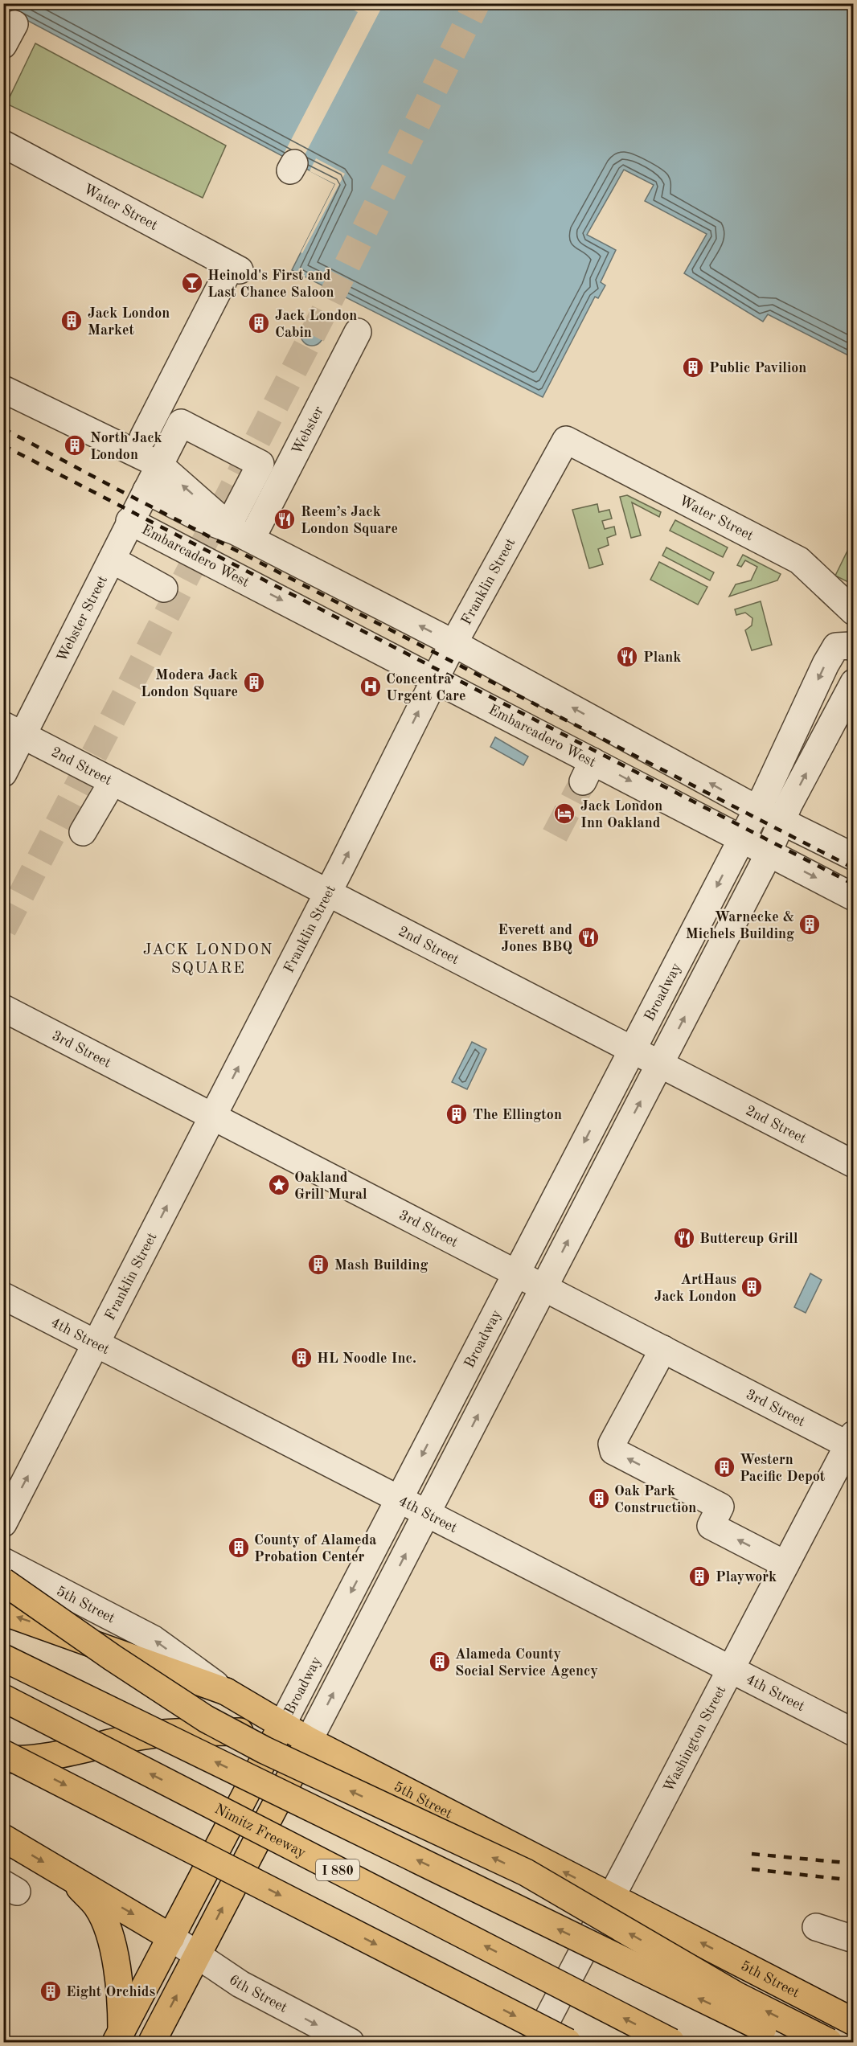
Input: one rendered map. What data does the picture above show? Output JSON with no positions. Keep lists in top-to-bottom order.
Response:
{
  "streets": {
    "main road": [
      "Broadway",
      "5th Street",
      "Nimitz Freeway",
      "I 880"
    ],
    "street": [
      "Water Street",
      "Webster",
      "Embarcadero West",
      "Franklin Street",
      "Webster Street",
      "2nd Street",
      "3rd Street",
      "4th Street",
      "Washington Street",
      "6th Street"
    ]
  },
  "crossings": [
    ["Water Street", "Franklin Street"],
    ["Embarcadero West", "Franklin Street"],
    ["Embarcadero West", "Webster Street"],
    ["Embarcadero West", "Broadway"],
    ["Franklin Street", "2nd Street"],
    ["Franklin Street", "3rd Street"],
    ["Franklin Street", "4th Street"],
    ["Webster Street", "2nd Street"],
    ["2nd Street", "Broadway"],
    ["Broadway", "3rd Street"],
    ["Broadway", "4th Street"],
    ["Broadway", "5th Street"],
    ["Broadway", "6th Street"],
    ["3rd Street", "Washington Street"],
    ["4th Street", "Washington Street"],
    ["5th Street", "Washington Street"]
  ],
  "one_way": ["Franklin Street", "6th Street"],
  "districts": ["JACK LONDON SQUARE"],
  "places": {
    "bar": ["Heinold's First and Last Chance Saloon"],
    "building": [
      "Jack London Market",
      "Jack London Cabin",
      "Public Pavilion",
      "North Jack London",
      "Modera Jack London Square",
      "Warnecke & Michels Building",
      "The Ellington",
      "Mash Building",
      "ArtHaus Jack London",
      "HL Noodle Inc.",
      "Western Pacific Depot",
      "Oak Park Construction",
      "County of Alameda Probation Center",
      "Playwork",
      "Alameda County Social Service Agency",
      "Eight Orchids"
    ],
    "restaurant": [
      "Reem’s Jack London Square",
      "Plank",
      "Everett and Jones BBQ",
      "Buttercup Grill"
    ],
    "hospital": ["Concentra Urgent Care"],
    "hotel": ["Jack London Inn Oakland"],
    "place": ["Oakland Grill Mural"]
  }
}
